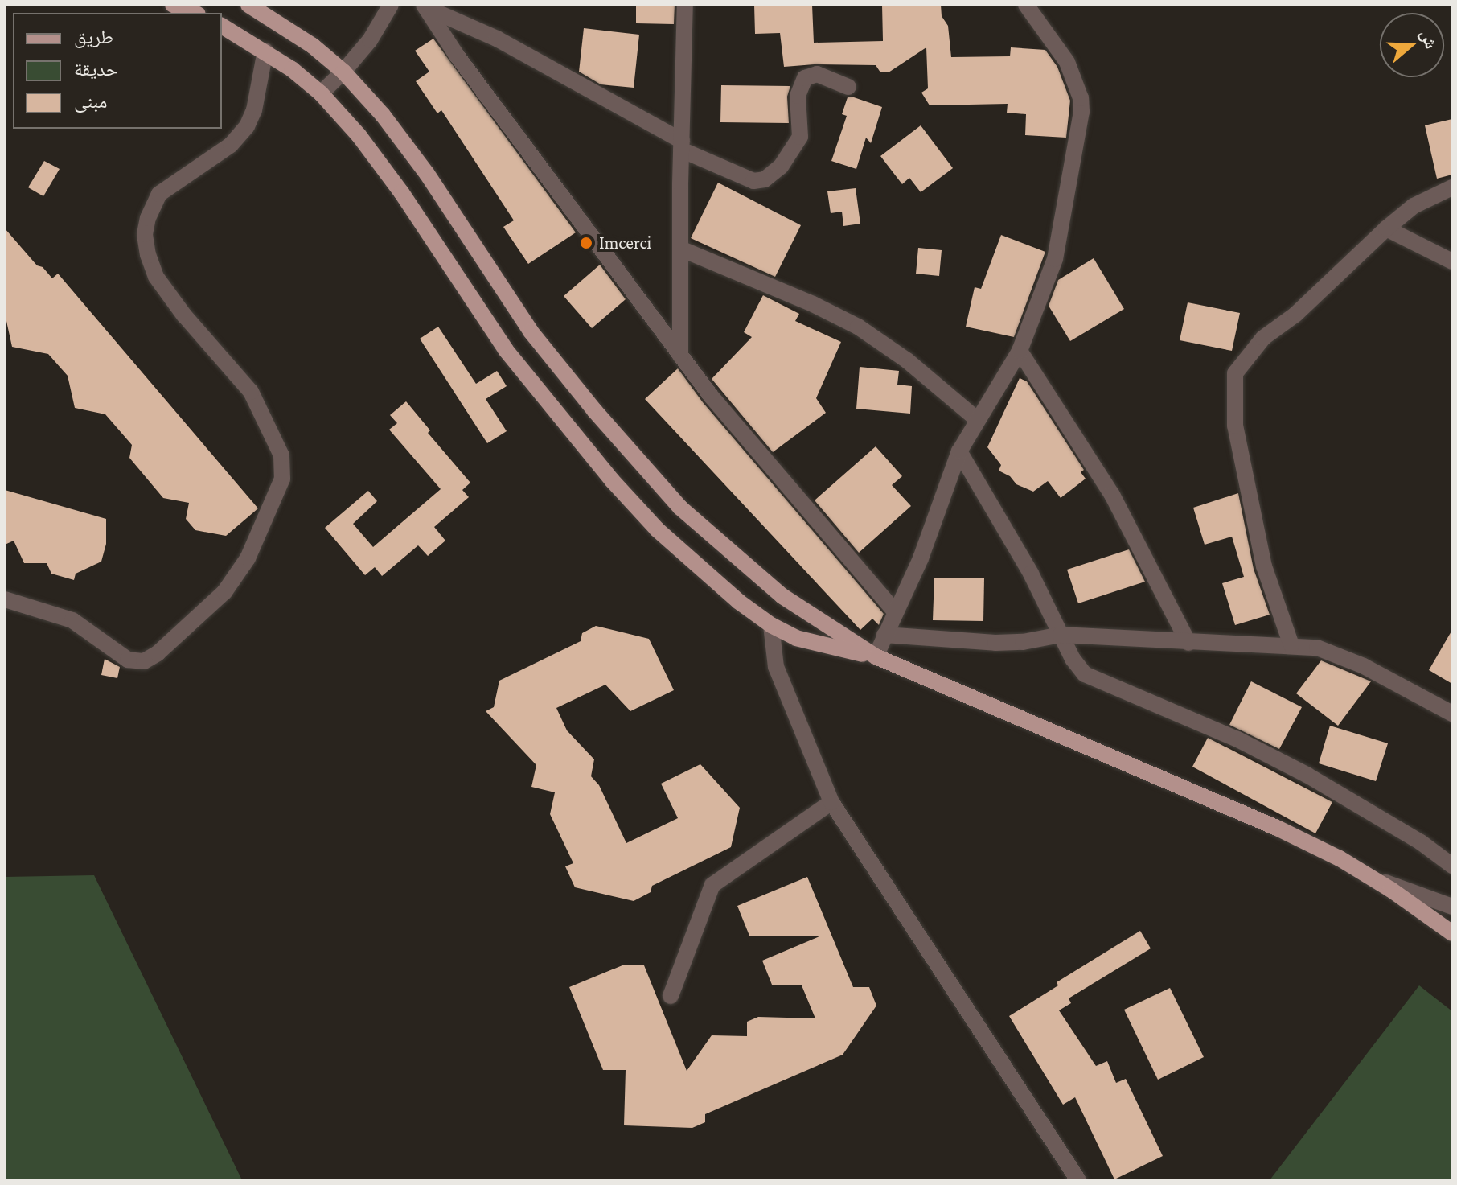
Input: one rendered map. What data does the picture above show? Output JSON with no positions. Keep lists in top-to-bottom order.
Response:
{
  "places": ["Imcerci"],
  "legend": ["طريق", "حديقة", "مبنى"],
  "north": "right"
}
